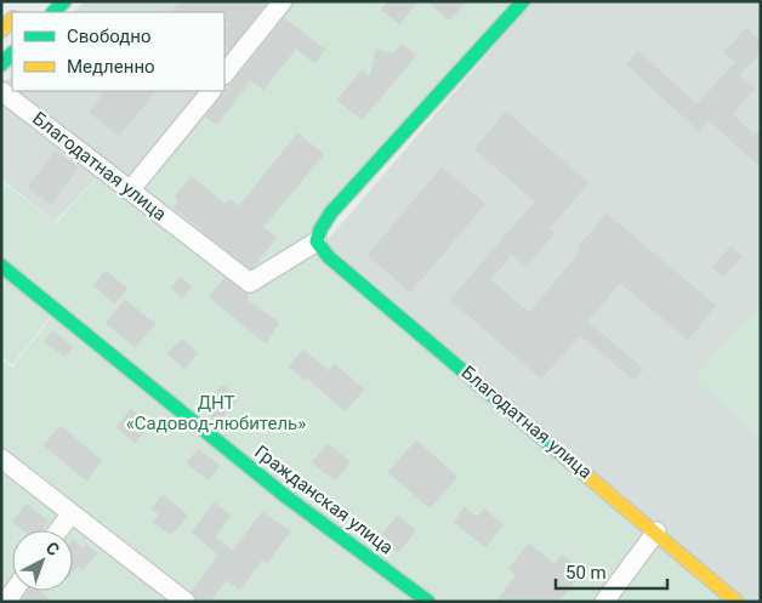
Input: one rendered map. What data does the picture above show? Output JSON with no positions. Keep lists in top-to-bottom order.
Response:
{
  "streets": {
    "main road": ["Благодатная улица", "Гражданская улица"]
  },
  "parks": ["ДНТ «Садовод-любитель»"],
  "legend": ["Свободно", "Медленно"],
  "scale_bar": "50 m",
  "north": "top right"
}
